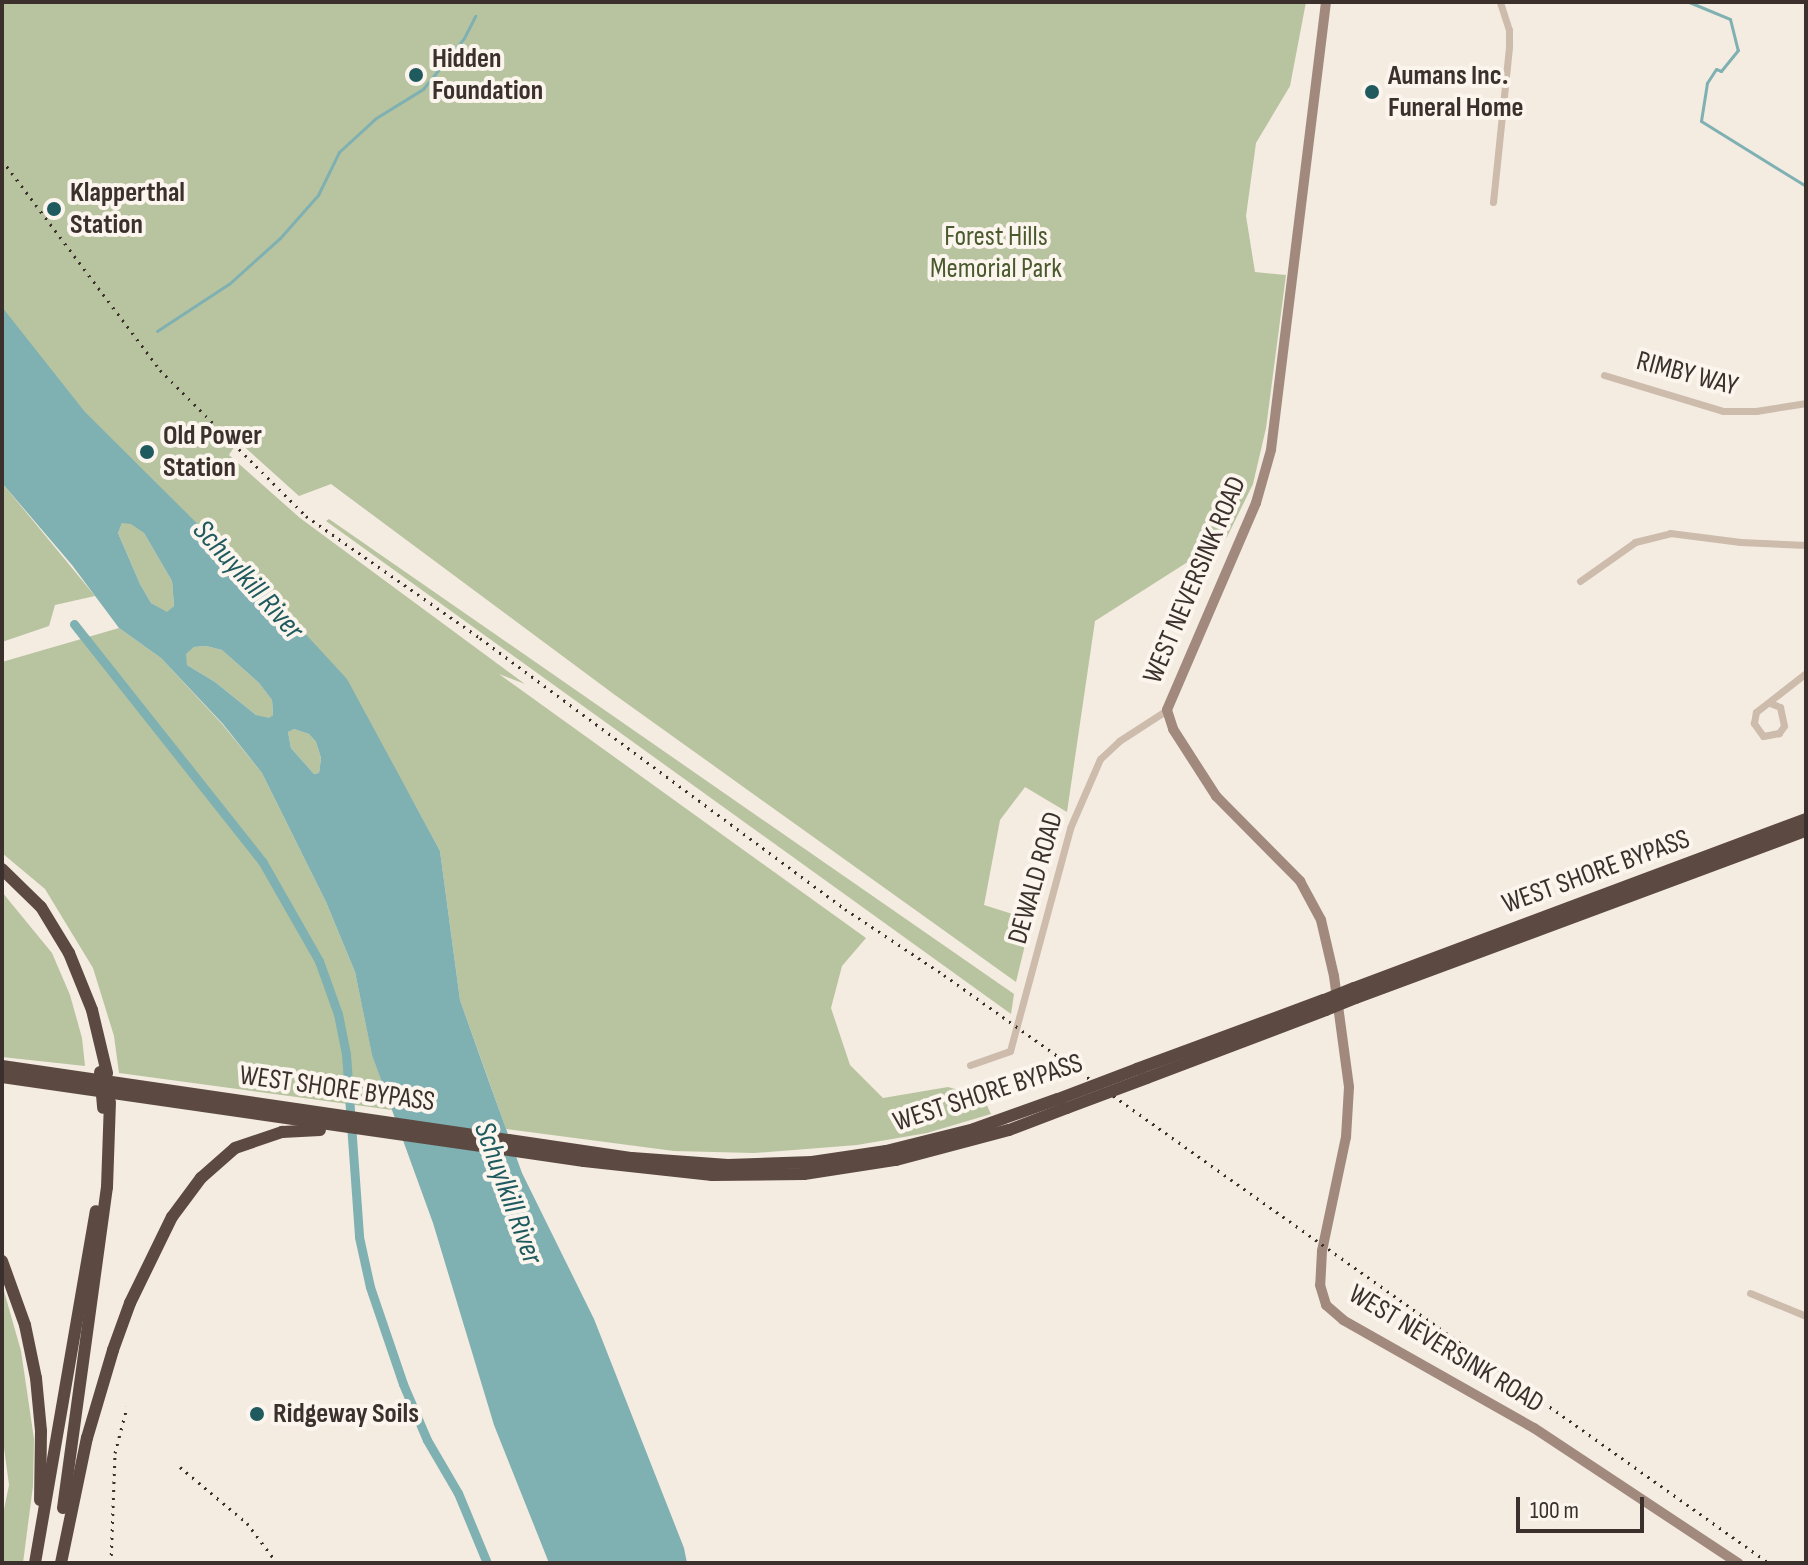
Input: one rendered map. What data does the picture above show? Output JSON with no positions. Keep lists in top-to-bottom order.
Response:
{
  "streets": {
    "highway": ["WEST SHORE BYPASS"],
    "street": ["RIMBY WAY", "WEST NEVERSINK ROAD", "DEWALD ROAD"]
  },
  "crossings": [
    ["WEST NEVERSINK ROAD", "DEWALD ROAD"]
  ],
  "water": ["Schuylkill River"],
  "parks": ["Forest Hills Memorial Park"],
  "places": [
    "Hidden Foundation",
    "Aumans Inc. Funeral Home",
    "Klapperthal Station",
    "Old Power Station",
    "Ridgeway Soils"
  ],
  "scale_bar": "100 m"
}
